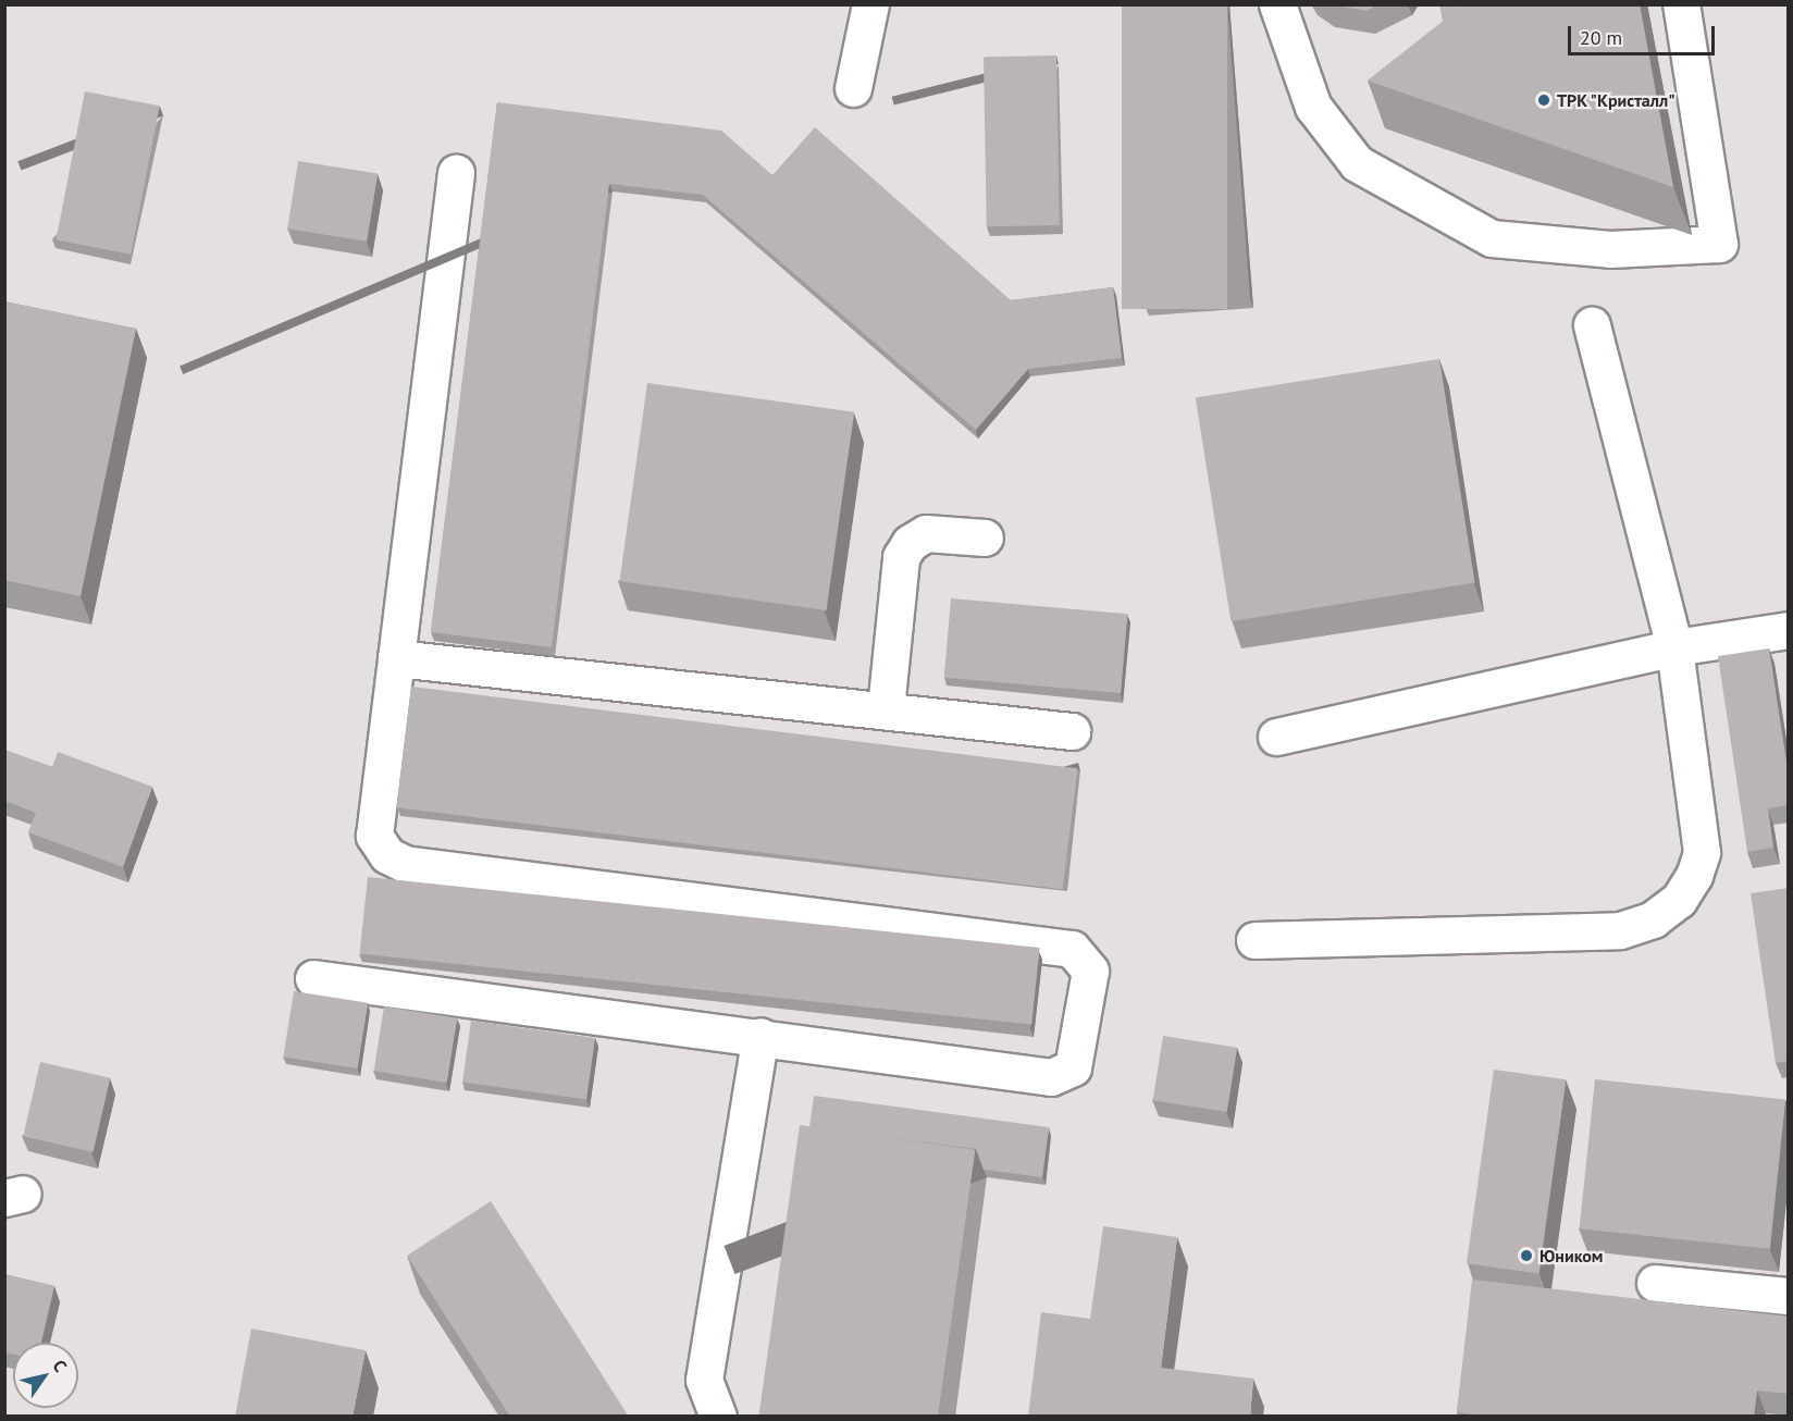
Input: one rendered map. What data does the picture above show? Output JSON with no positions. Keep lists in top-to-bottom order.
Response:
{
  "places": ["ТРК \"Кристалл\"", "Юником"],
  "scale_bar": "20 m",
  "north": "top right"
}
